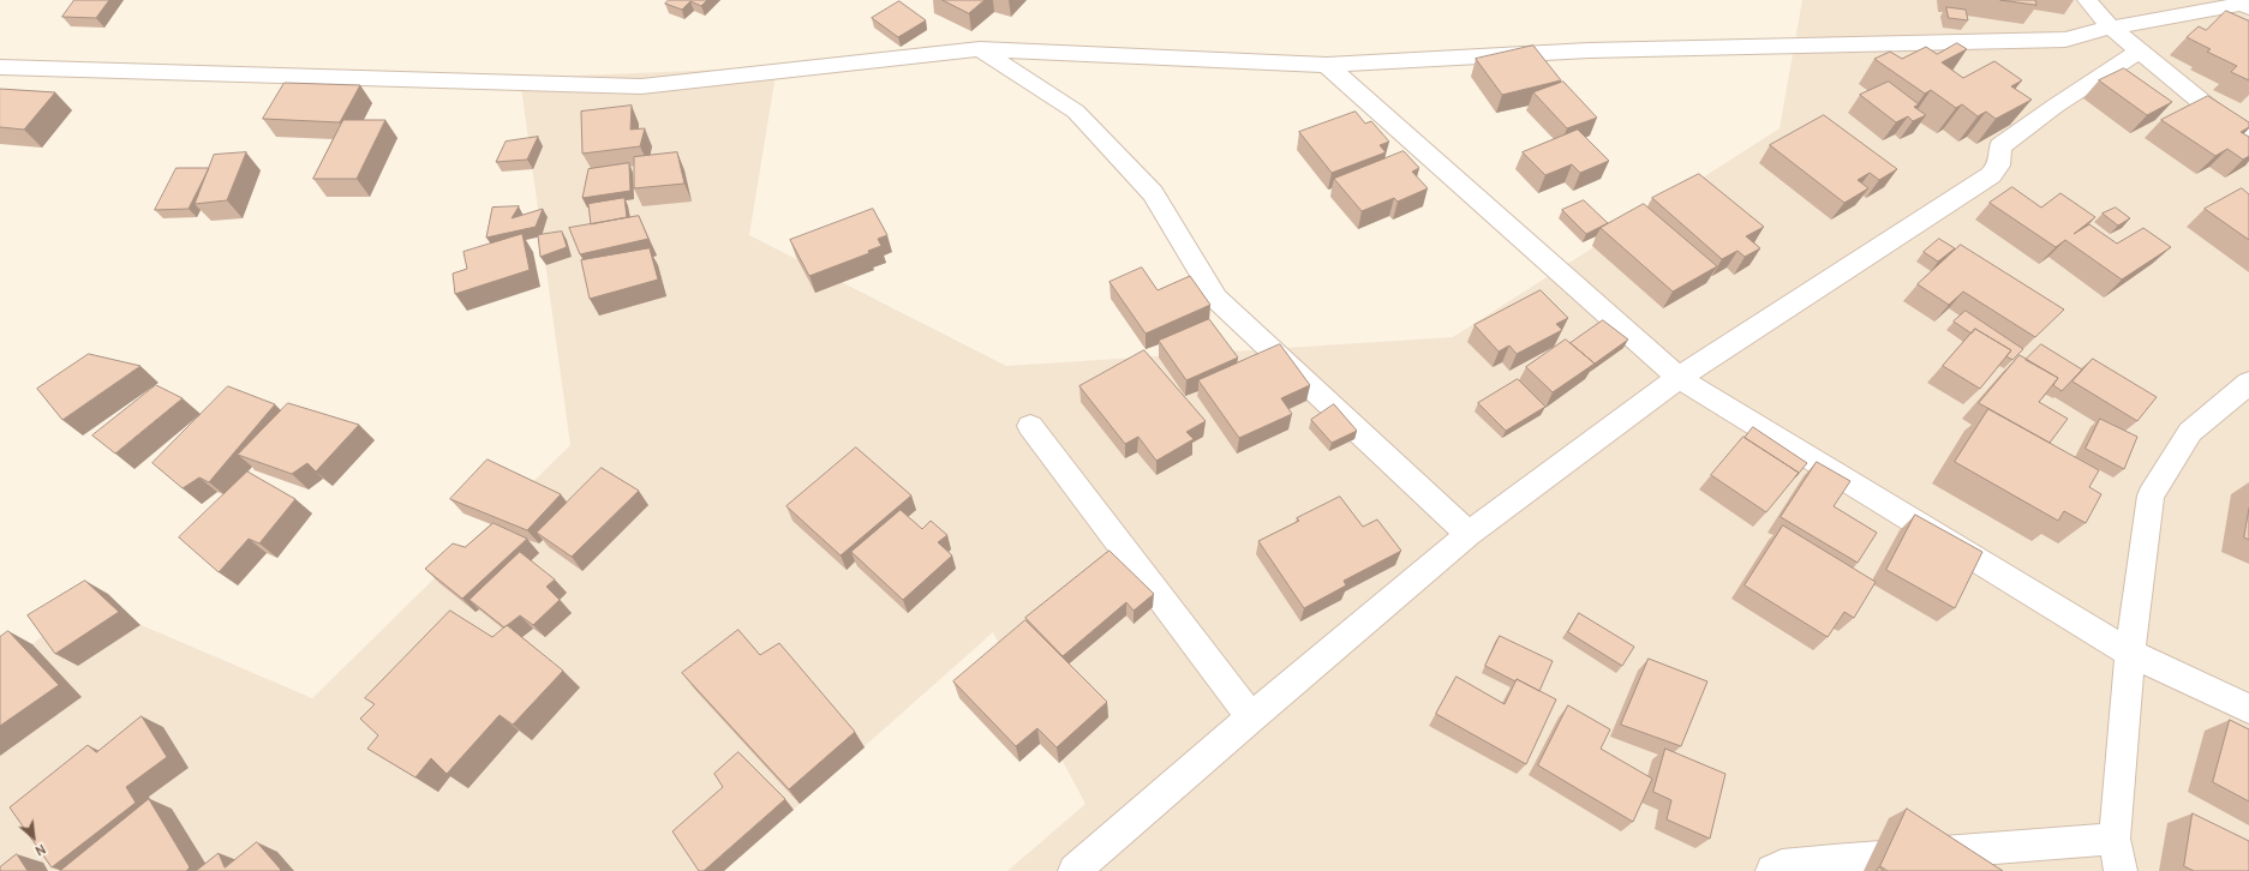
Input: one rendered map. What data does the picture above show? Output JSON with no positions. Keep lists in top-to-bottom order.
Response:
{
  "north": "bottom right"
}
